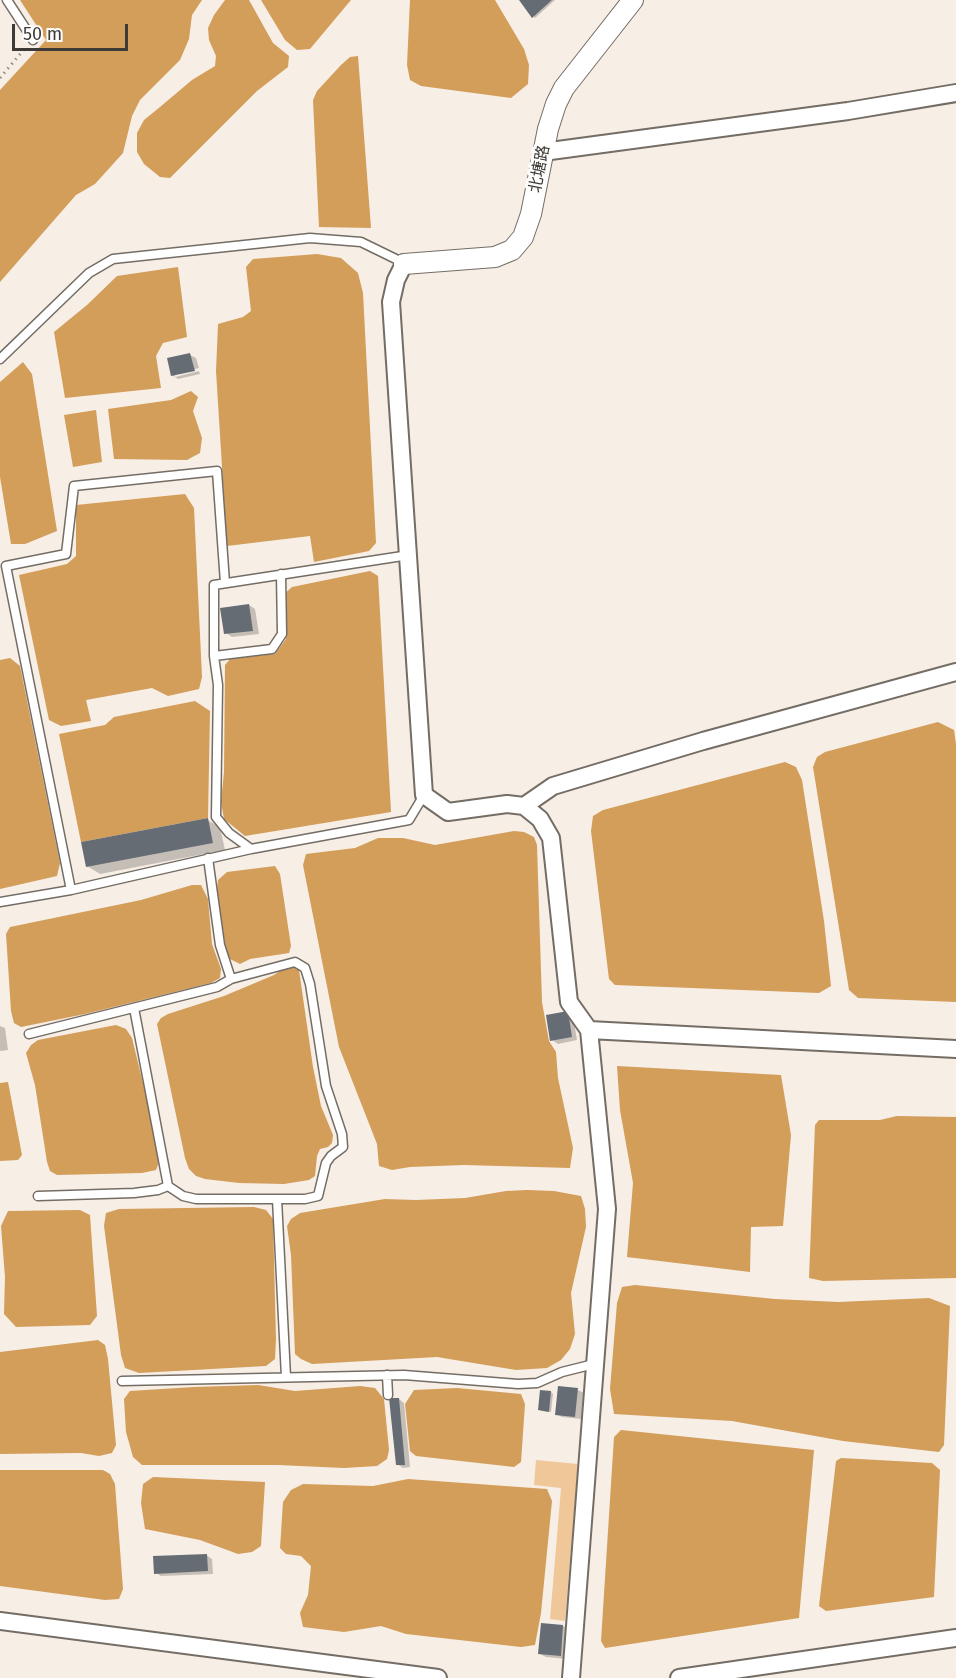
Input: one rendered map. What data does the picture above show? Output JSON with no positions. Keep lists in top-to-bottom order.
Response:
{
  "streets": {
    "street": ["北塘路"]
  },
  "scale_bar": "50 m"
}
